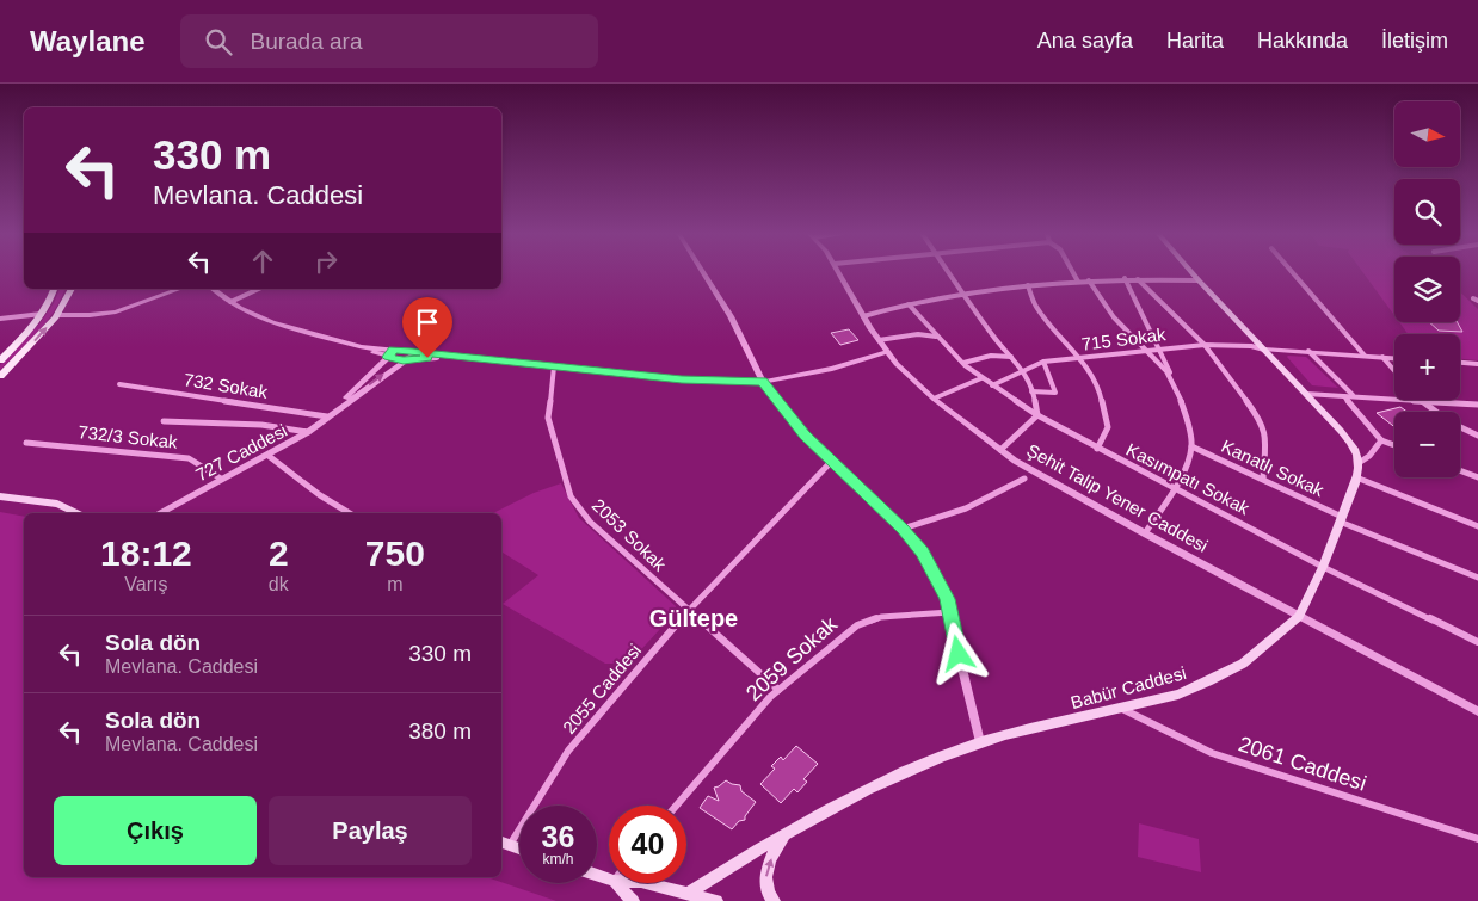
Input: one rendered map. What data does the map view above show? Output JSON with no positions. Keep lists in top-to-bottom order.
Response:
{
  "streets": {
    "main road": ["Babür Caddesi"],
    "street": [
      "715 Sokak",
      "732 Sokak",
      "732/3 Sokak",
      "727 Caddesi",
      "Kanatlı Sokak",
      "Kasımpatı Sokak",
      "Şehit Talip Yener Caddesi",
      "2053 Sokak",
      "2059 Sokak",
      "2055 Caddesi",
      "2061 Caddesi"
    ]
  },
  "crossings": [
    ["715 Sokak", "Kasımpatı Sokak"],
    ["732 Sokak", "727 Caddesi"],
    ["732/3 Sokak", "727 Caddesi"],
    ["Kanatlı Sokak", "Babür Caddesi"],
    ["Kasımpatı Sokak", "Babür Caddesi"],
    ["Şehit Talip Yener Caddesi", "Babür Caddesi"],
    ["2053 Sokak", "2059 Sokak"],
    ["2053 Sokak", "2055 Caddesi"],
    ["Babür Caddesi", "2061 Caddesi"]
  ],
  "districts": ["Gültepe"],
  "north": "right",
  "page": {
    "header": "Waylane",
    "search": "Burada ara",
    "nav": [
      "Ana sayfa",
      "Harita",
      "Hakkında",
      "İletişim"
    ],
    "map_buttons": ["+", "−"],
    "turn": ["330 m", "Mevlana. Caddesi"],
    "eta": [
      "18:12",
      "Varış",
      "2",
      "dk",
      "750",
      "m"
    ],
    "list": [
      {
        "name": "Sola dön",
        "note": "Mevlana. Caddesi",
        "value": "330 m"
      },
      {
        "name": "Sola dön",
        "note": "Mevlana. Caddesi",
        "value": "380 m"
      }
    ],
    "buttons": ["Çıkış", "Paylaş"],
    "speed": "36 km/h",
    "limit": "40"
  }
}
